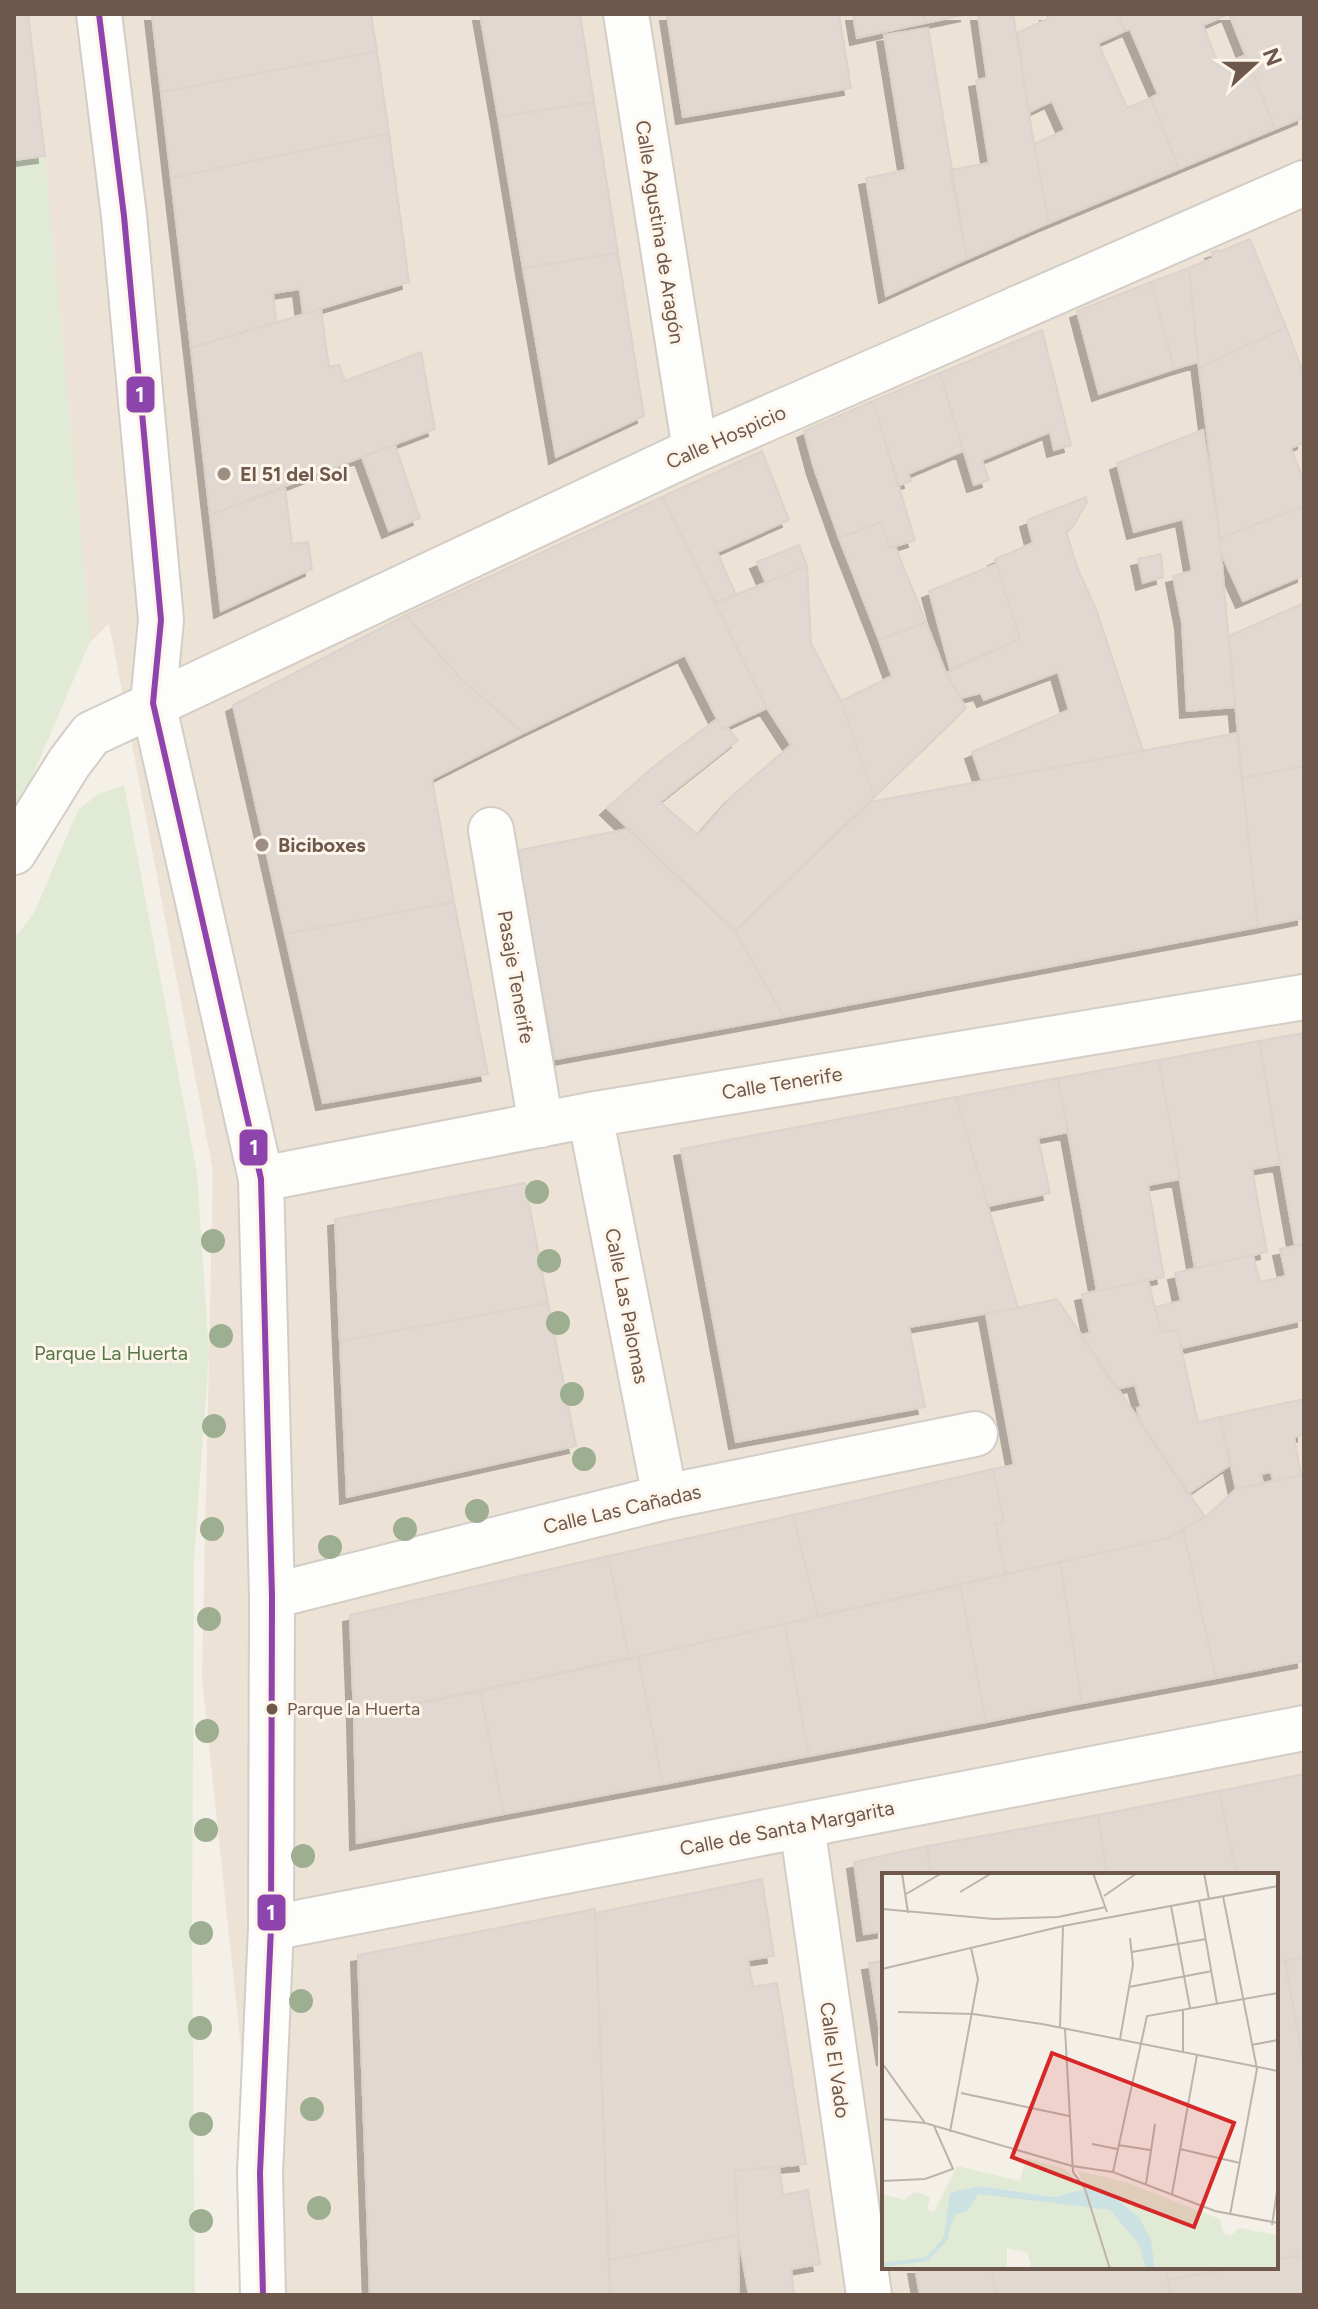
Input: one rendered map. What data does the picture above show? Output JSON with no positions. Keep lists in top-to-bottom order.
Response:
{
  "streets": {
    "street": [
      "Calle Agustina de Aragón",
      "Calle Hospicio",
      "Pasaje Tenerife",
      "Calle Tenerife",
      "Calle Las Palomas",
      "Calle Las Cañadas",
      "Calle de Santa Margarita",
      "Calle El Vado"
    ]
  },
  "crossings": [
    ["Calle Agustina de Aragón", "Calle Hospicio"],
    ["Pasaje Tenerife", "Calle Tenerife"],
    ["Calle Tenerife", "Calle Las Palomas"],
    ["Calle Las Palomas", "Calle Las Cañadas"],
    ["Calle de Santa Margarita", "Calle El Vado"]
  ],
  "parks": ["Parque La Huerta"],
  "places": ["El 51 del Sol", "Biciboxes", "Parque la Huerta"],
  "lines": ["transit line 1"],
  "north": "right"
}
